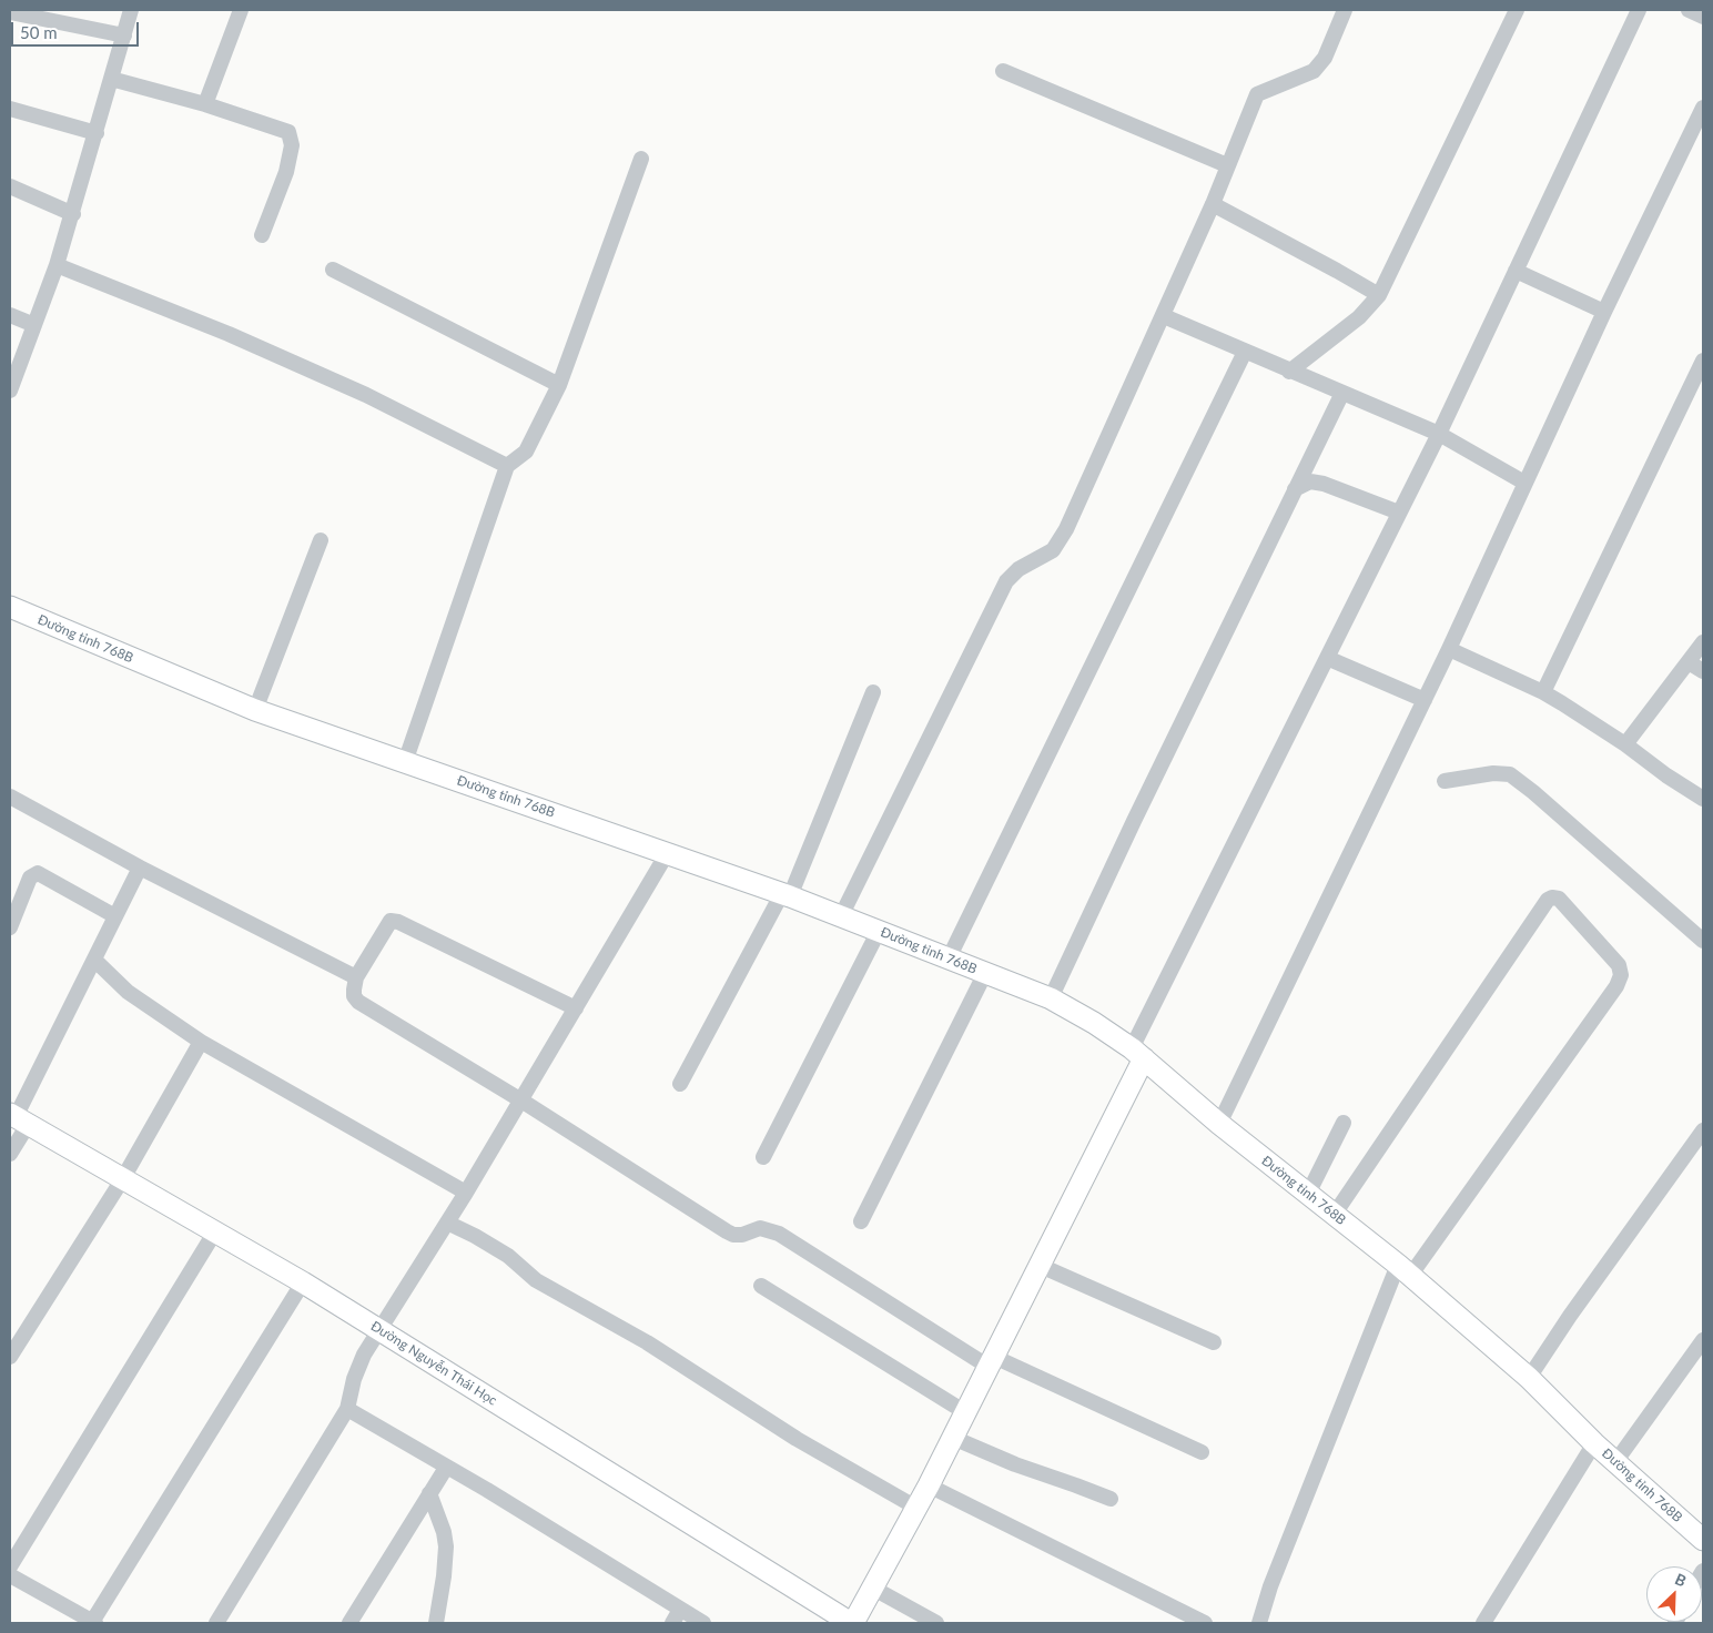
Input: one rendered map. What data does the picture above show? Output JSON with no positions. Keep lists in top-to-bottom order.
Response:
{
  "streets": {
    "street": ["Đường tỉnh 768B", "Đường Nguyễn Thái Học"]
  },
  "scale_bar": "50 m",
  "north": "top right"
}
